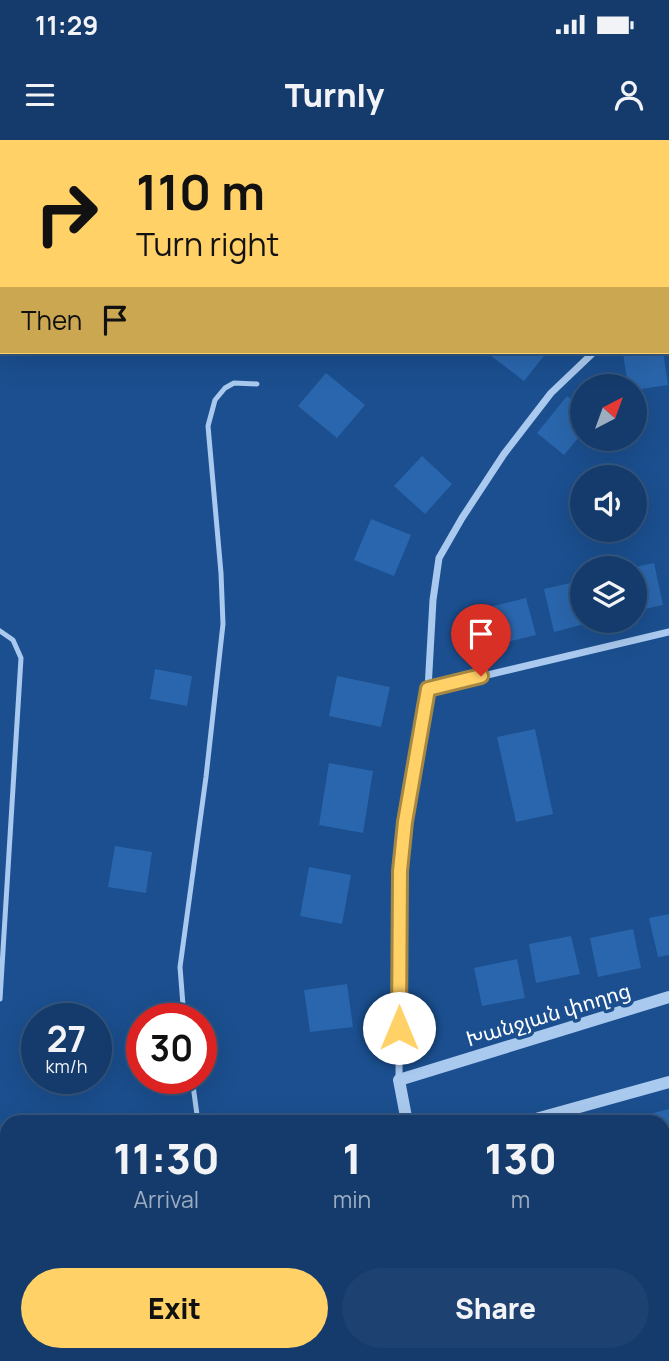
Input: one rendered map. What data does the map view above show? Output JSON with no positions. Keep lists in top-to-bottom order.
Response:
{
  "streets": {
    "street": ["Խանջյան փողոց"]
  },
  "north": "top right",
  "page": {
    "status": "11:29",
    "header": "Turnly",
    "turn": ["110 m", "Turn right"],
    "then": "Then",
    "speed": "27 km/h",
    "limit": "30",
    "eta": [
      "11:30",
      "Arrival",
      "1",
      "min",
      "130",
      "m"
    ],
    "buttons": ["Exit", "Share"]
  }
}
